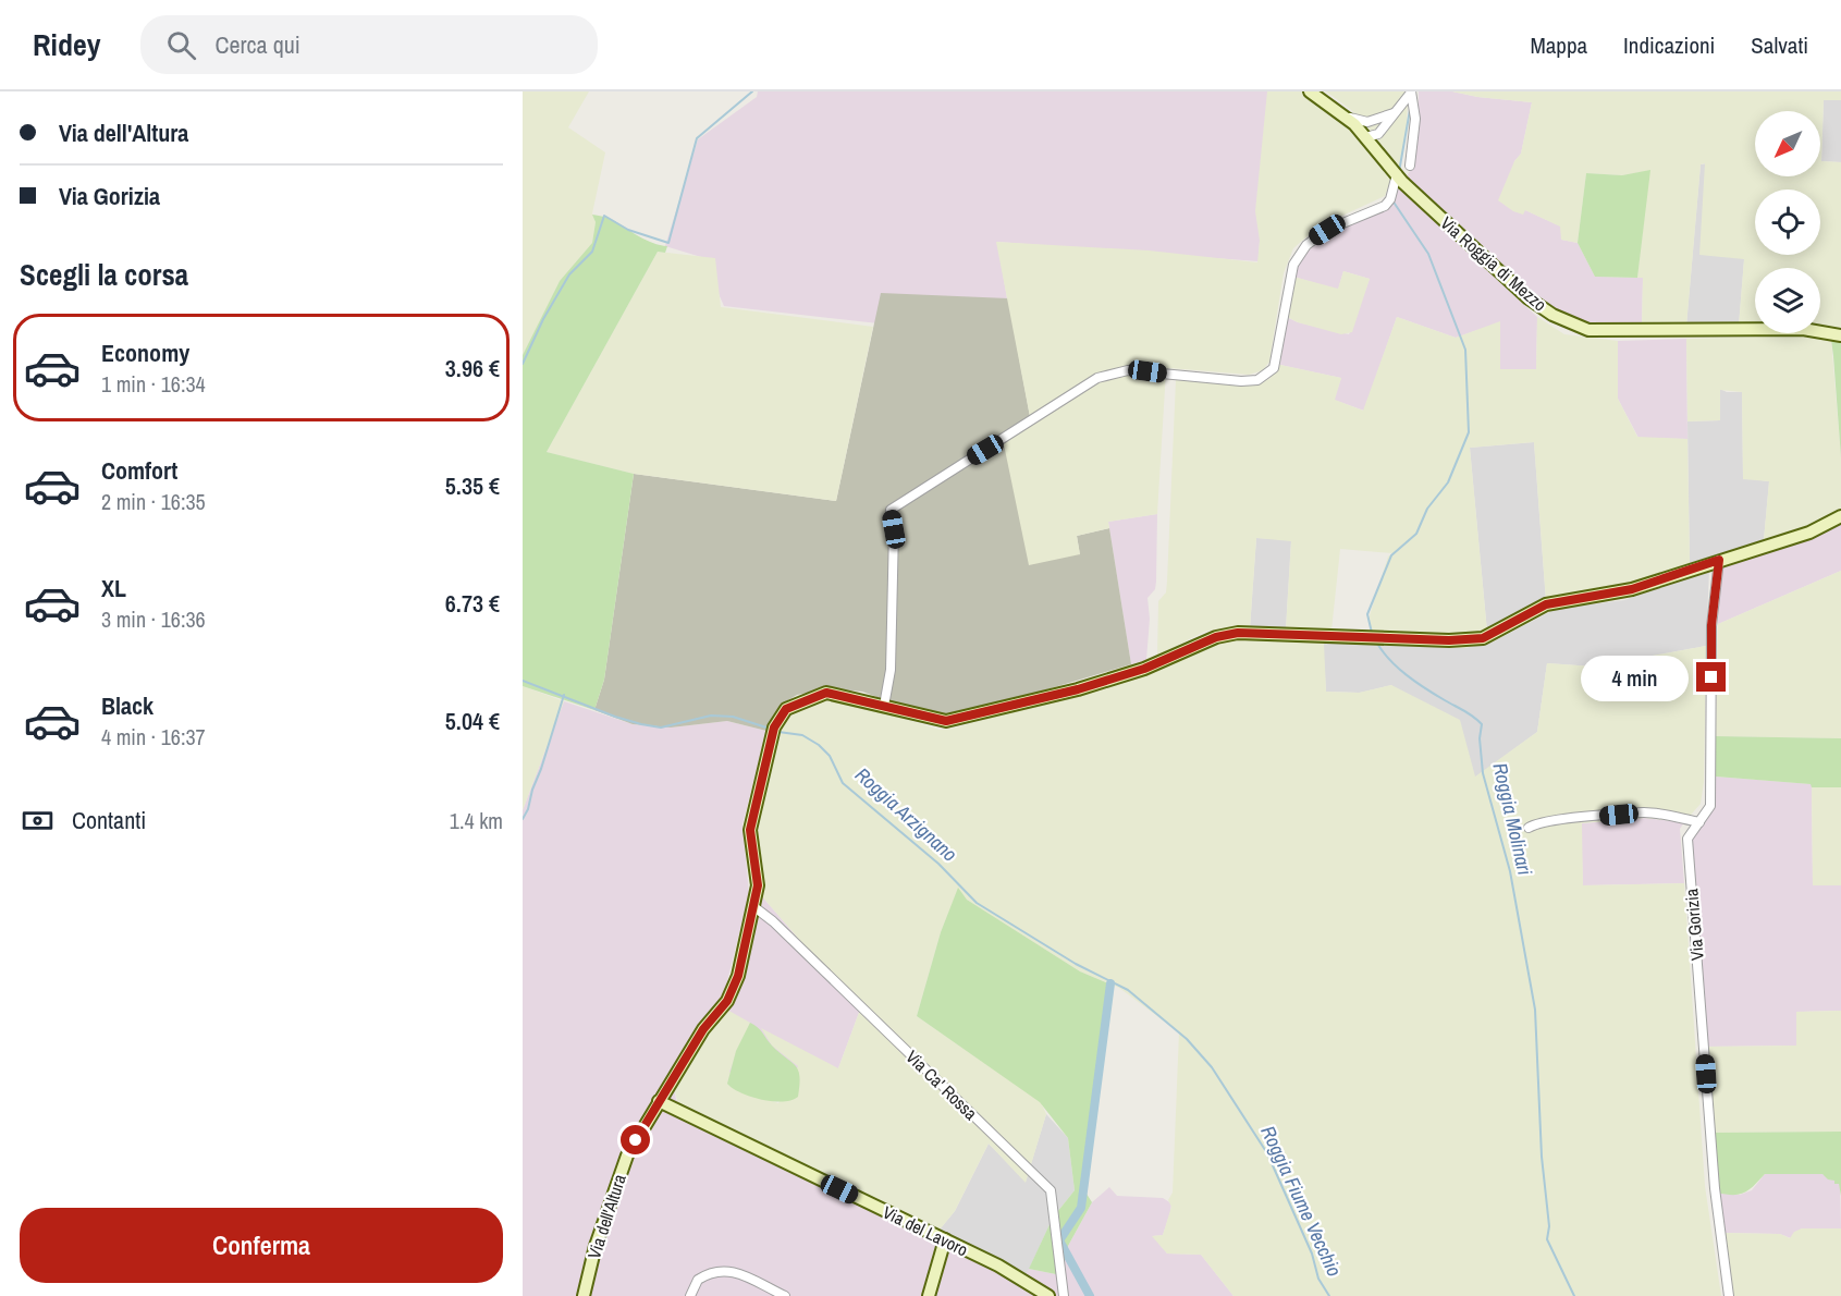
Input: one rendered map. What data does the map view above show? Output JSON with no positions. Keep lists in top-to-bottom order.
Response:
{
  "streets": {
    "street": [
      "Via Roggia di Mezzo",
      "Via Gorizia",
      "Via Ca' Rossa",
      "Via dell'Altura",
      "Via del Lavoro"
    ]
  },
  "crossings": [
    ["Via Ca' Rossa", "Via dell'Altura"],
    ["Via dell'Altura", "Via del Lavoro"]
  ],
  "water": ["Roggia Arzignano", "Roggia Molinari", "Roggia Fiume Vecchio"],
  "north": "bottom left",
  "page": {
    "header": "Ridey",
    "search": "Cerca qui",
    "nav": ["Mappa", "Indicazioni", "Salvati"],
    "banner": ["Via dell'Altura", "Via Gorizia"],
    "heading": "Scegli la corsa",
    "list": [
      {
        "name": "Economy",
        "note": "1 min · 16:34",
        "value": "3.96 €"
      },
      {
        "name": "Comfort",
        "note": "2 min · 16:35",
        "value": "5.35 €"
      },
      {
        "name": "XL",
        "note": "3 min · 16:36",
        "value": "6.73 €"
      },
      {
        "name": "Black",
        "note": "4 min · 16:37",
        "value": "5.04 €"
      }
    ],
    "bubble": "4 min",
    "pay": ["Contanti", "1.4 km"],
    "buttons": "Conferma"
  }
}
